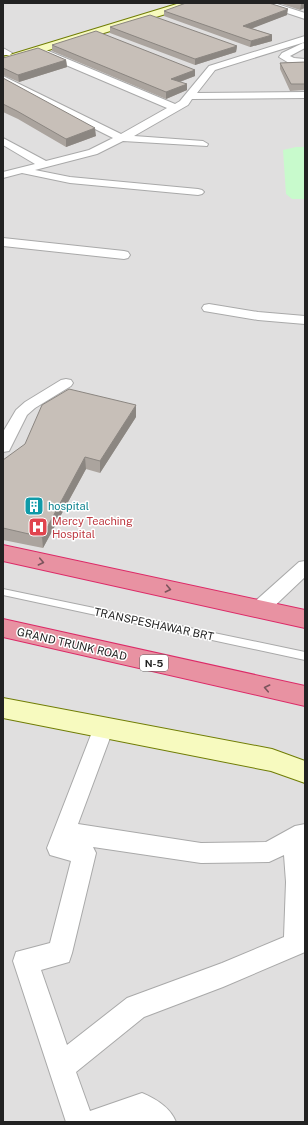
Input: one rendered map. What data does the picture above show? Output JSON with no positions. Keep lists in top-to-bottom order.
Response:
{
  "streets": {
    "highway": ["GRAND TRUNK ROAD", "N-5"],
    "lane": ["TRANSPESHAWAR BRT"]
  },
  "places": {
    "building": ["hospital"],
    "hospital": ["Mercy Teaching Hospital"]
  }
}
